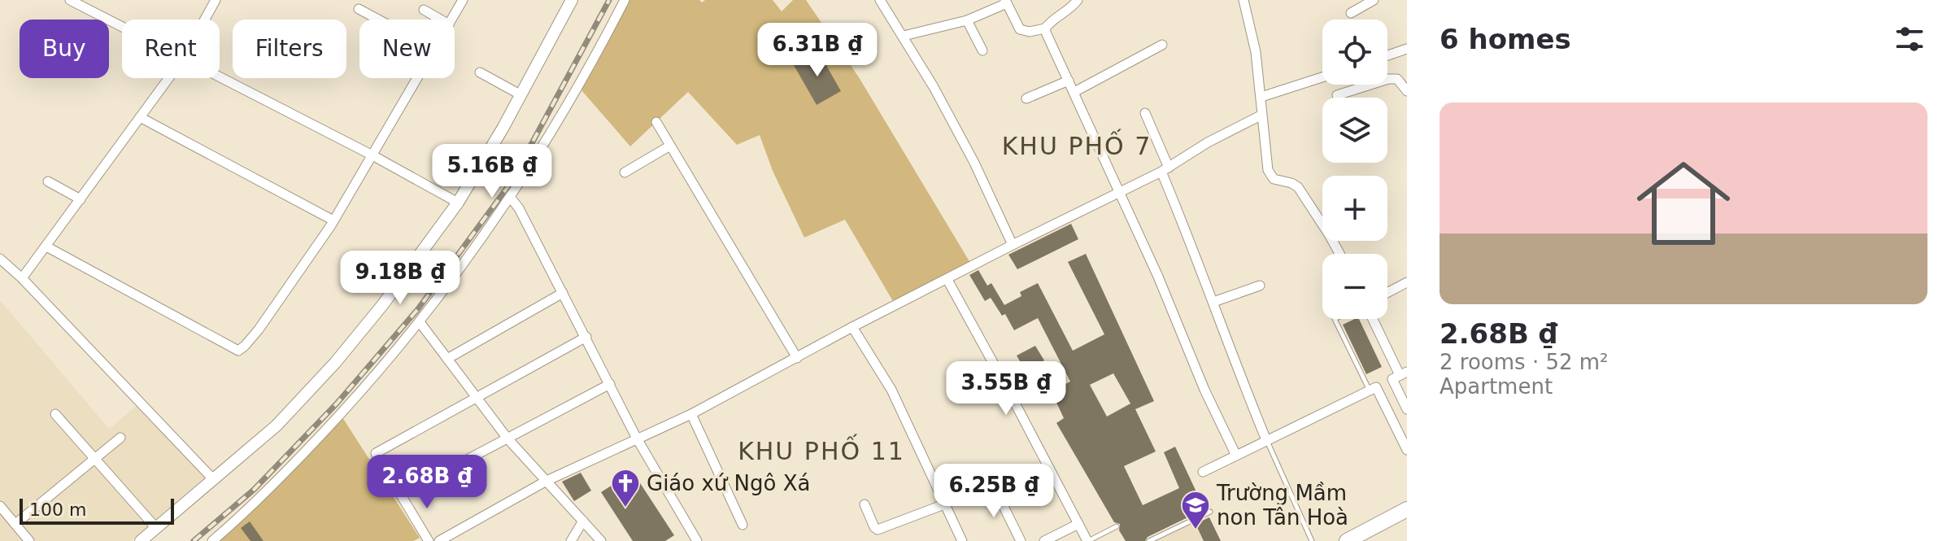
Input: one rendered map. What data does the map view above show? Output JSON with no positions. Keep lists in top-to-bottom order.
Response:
{
  "districts": ["KHU PHỐ 7", "KHU PHỐ 11"],
  "places": {
    "church": ["Giáo xứ Ngô Xá"],
    "school or university": ["Trường Mầm non Tân Hoà"]
  },
  "scale_bar": "100 m",
  "page": {
    "heading": "6 homes",
    "map_buttons": ["+", "−"],
    "chip": [
      "Buy",
      "Rent",
      "Filters",
      "New"
    ],
    "price": [
      "6.31B ₫",
      "5.16B ₫",
      "9.18B ₫",
      "3.55B ₫",
      "2.68B ₫",
      "6.25B ₫"
    ],
    "list": [
      {
        "name": "2.68B ₫",
        "note": "2 rooms · 52 m² · Apartment"
      }
    ],
    "scale": "100 m"
  }
}
